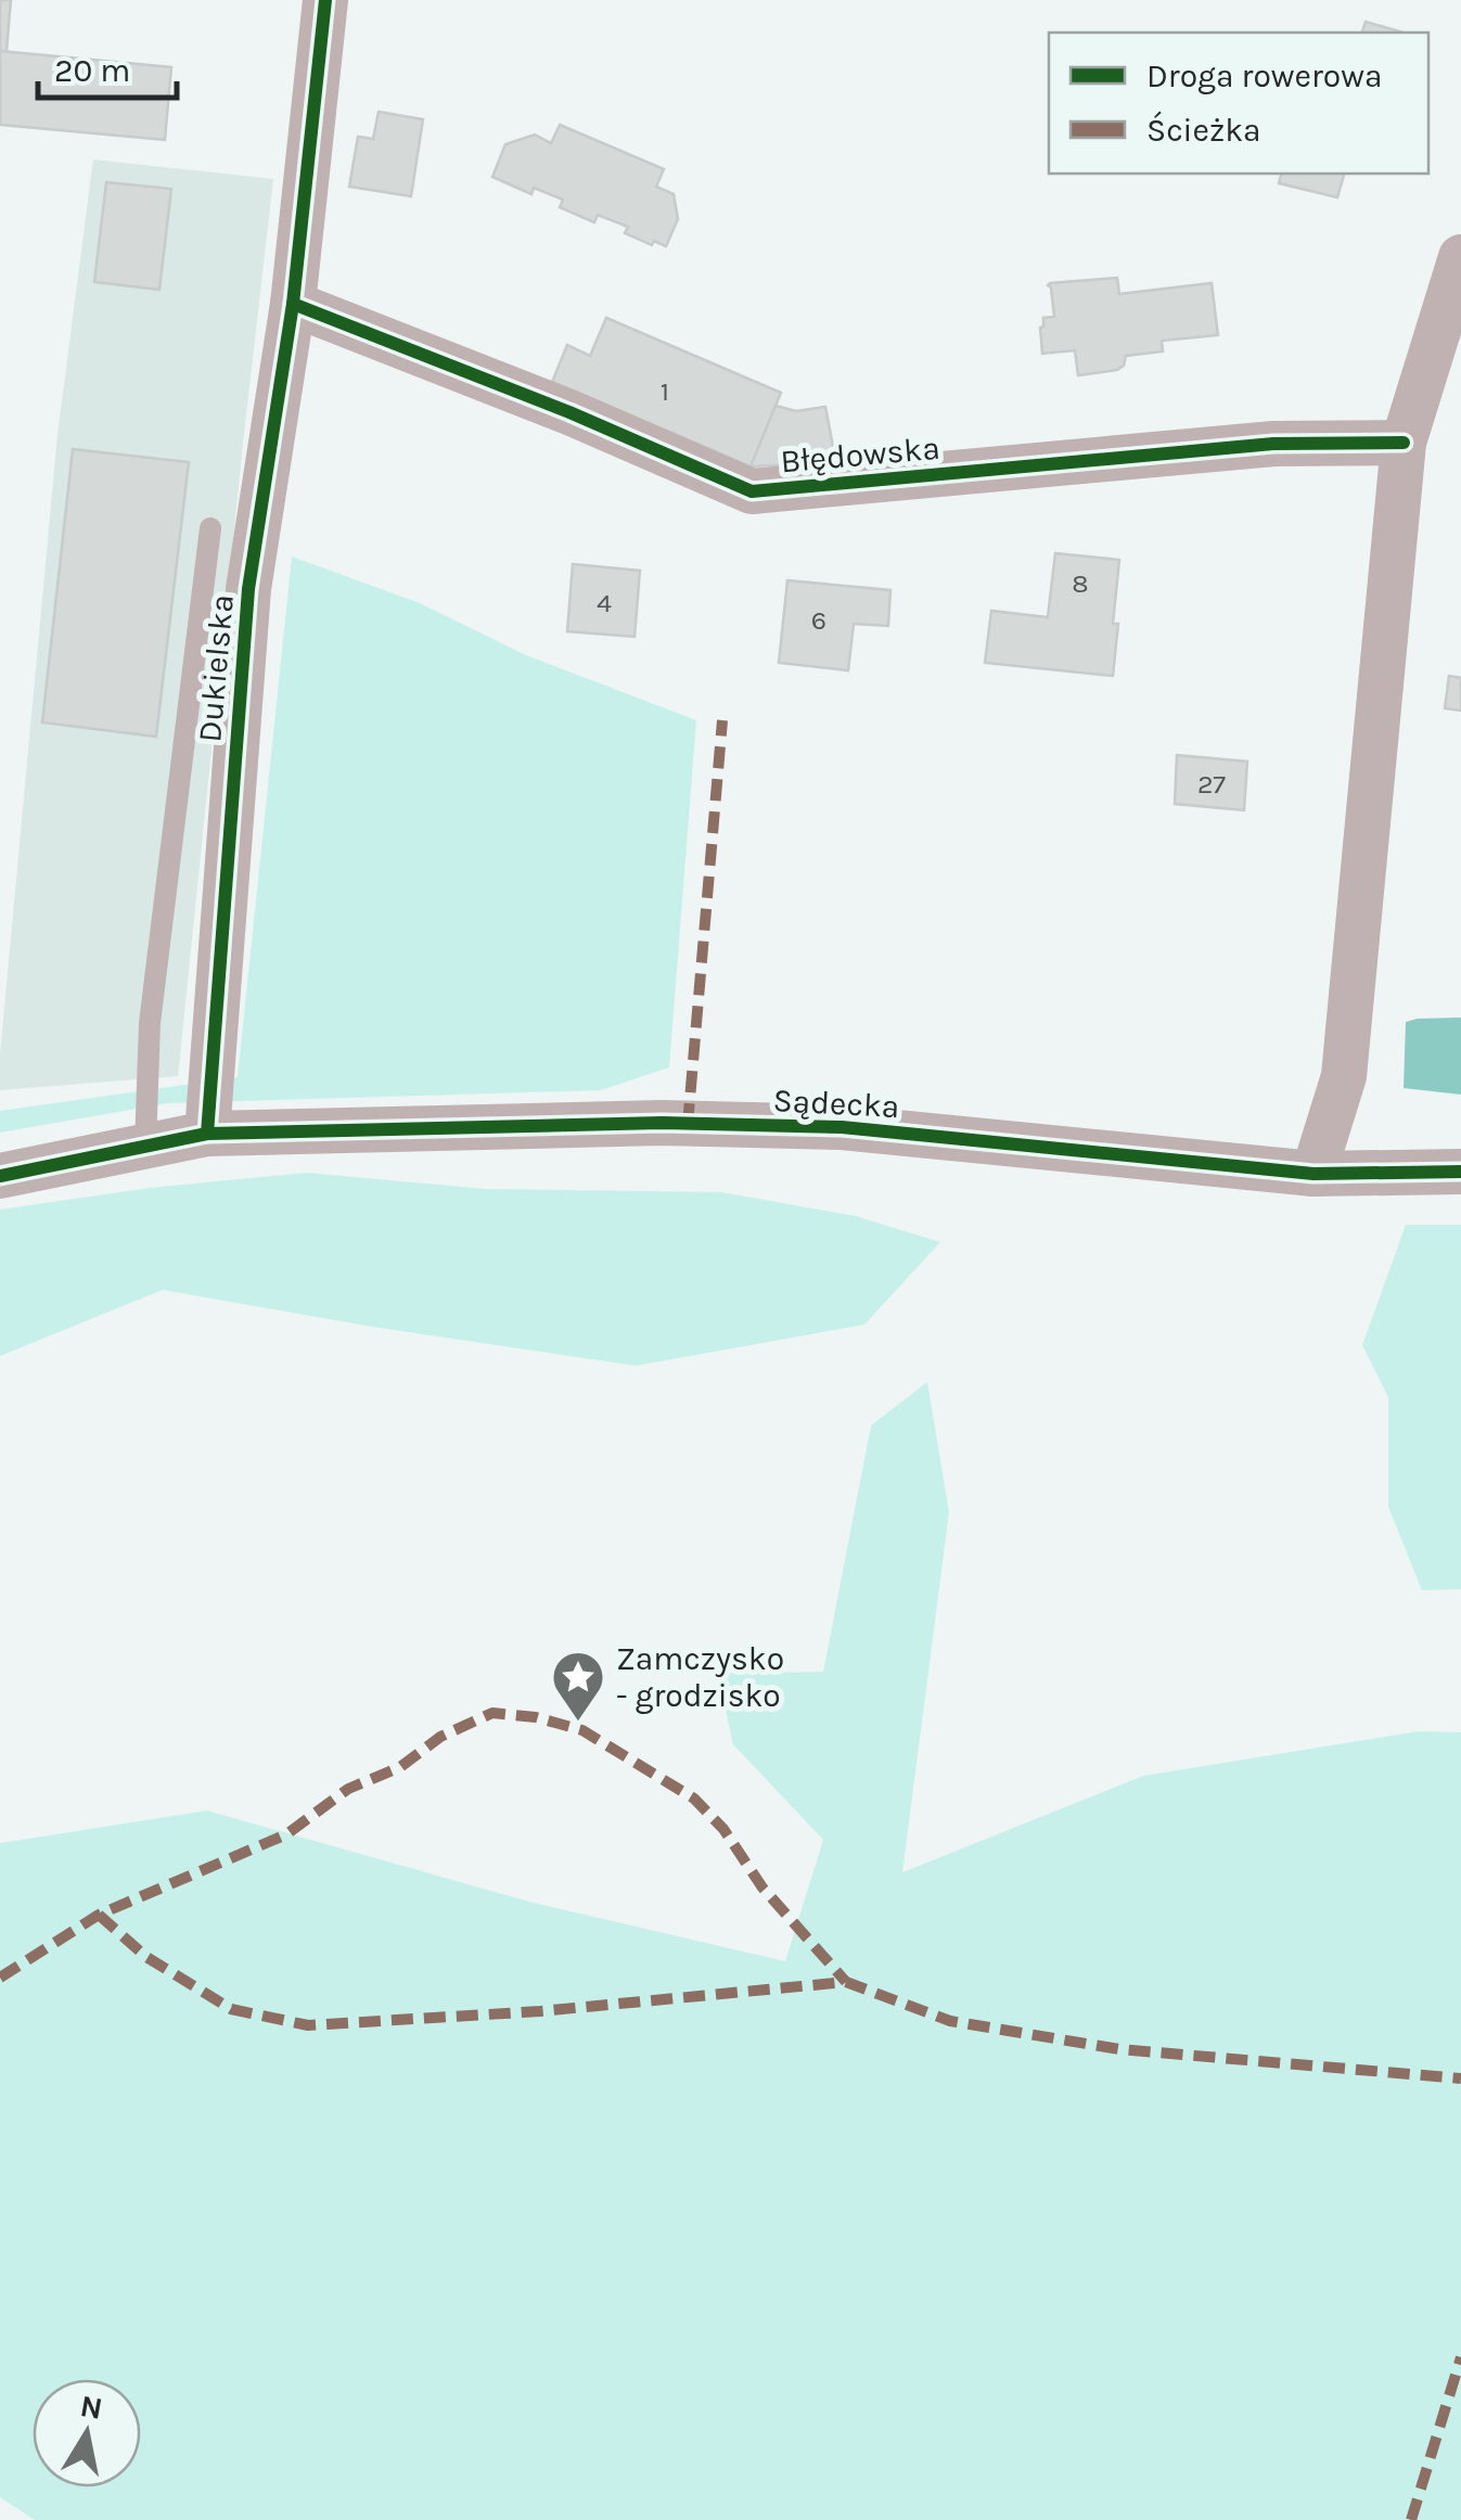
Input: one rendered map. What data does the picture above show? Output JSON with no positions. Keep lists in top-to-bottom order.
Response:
{
  "streets": {
    "street": ["Błędowska", "Dukielska", "Sądecka"]
  },
  "crossings": [
    ["Błędowska", "Dukielska"],
    ["Dukielska", "Sądecka"]
  ],
  "places": {
    "place": ["Zamczysko - grodzisko"]
  },
  "house_numbers": [
    "1",
    "8",
    "4",
    "6",
    "27"
  ],
  "legend": ["Droga rowerowa", "Ścieżka"],
  "scale_bar": "20 m",
  "north": "top"
}
